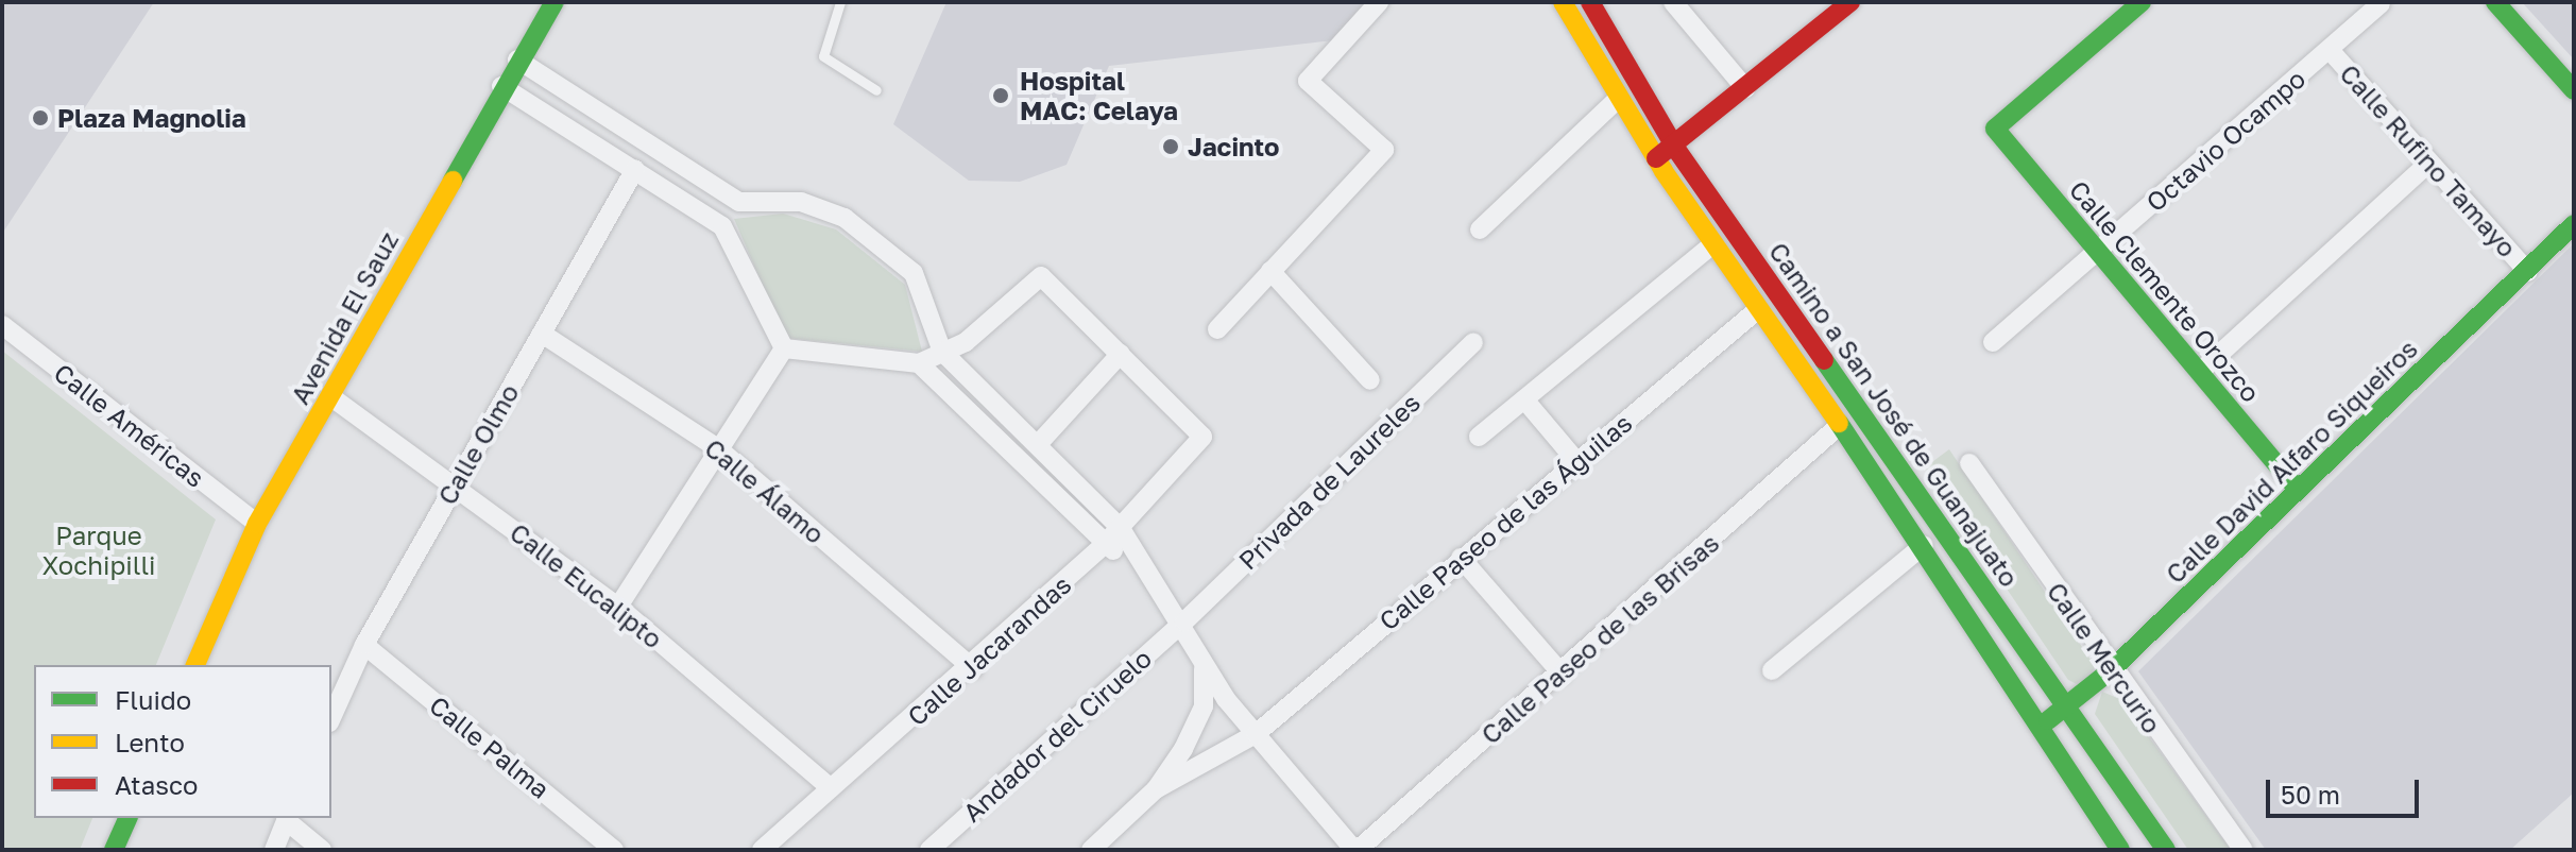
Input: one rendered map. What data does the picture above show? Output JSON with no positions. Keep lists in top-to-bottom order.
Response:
{
  "streets": {
    "main road": [
      "Calle Clemente Orozco",
      "Avenida El Sauz",
      "Camino a San José de Guanajuato",
      "Calle David Alfaro Siqueiros"
    ],
    "street": [
      "Octavio Ocampo",
      "Calle Rufino Tamayo",
      "Calle Américas",
      "Calle Olmo",
      "Privada de Laureles",
      "Calle Álamo",
      "Calle Paseo de las Águilas",
      "Calle Eucalipto",
      "Calle Paseo de las Brisas",
      "Calle Jacarandas",
      "Calle Mercurio",
      "Andador del Ciruelo",
      "Calle Palma"
    ]
  },
  "crossings": [
    ["Octavio Ocampo", "Calle Rufino Tamayo"],
    ["Octavio Ocampo", "Calle Clemente Orozco"],
    ["Calle Rufino Tamayo", "Calle David Alfaro Siqueiros"],
    ["Calle Clemente Orozco", "Calle David Alfaro Siqueiros"],
    ["Avenida El Sauz", "Calle Américas"],
    ["Avenida El Sauz", "Calle Eucalipto"],
    ["Camino a San José de Guanajuato", "Calle David Alfaro Siqueiros"],
    ["Camino a San José de Guanajuato", "Calle Paseo de las Águilas"],
    ["Camino a San José de Guanajuato", "Calle Paseo de las Brisas"],
    ["Calle Olmo", "Calle Álamo"],
    ["Calle Olmo", "Calle Eucalipto"],
    ["Calle Olmo", "Calle Palma"],
    ["Calle David Alfaro Siqueiros", "Calle Mercurio"],
    ["Privada de Laureles", "Andador del Ciruelo"],
    ["Calle Álamo", "Calle Jacarandas"],
    ["Calle Eucalipto", "Calle Jacarandas"]
  ],
  "parks": ["Parque Xochipilli"],
  "places": ["Hospital MAC: Celaya", "Plaza Magnolia", "Jacinto"],
  "legend": ["Fluido", "Lento", "Atasco"],
  "scale_bar": "50 m"
}
